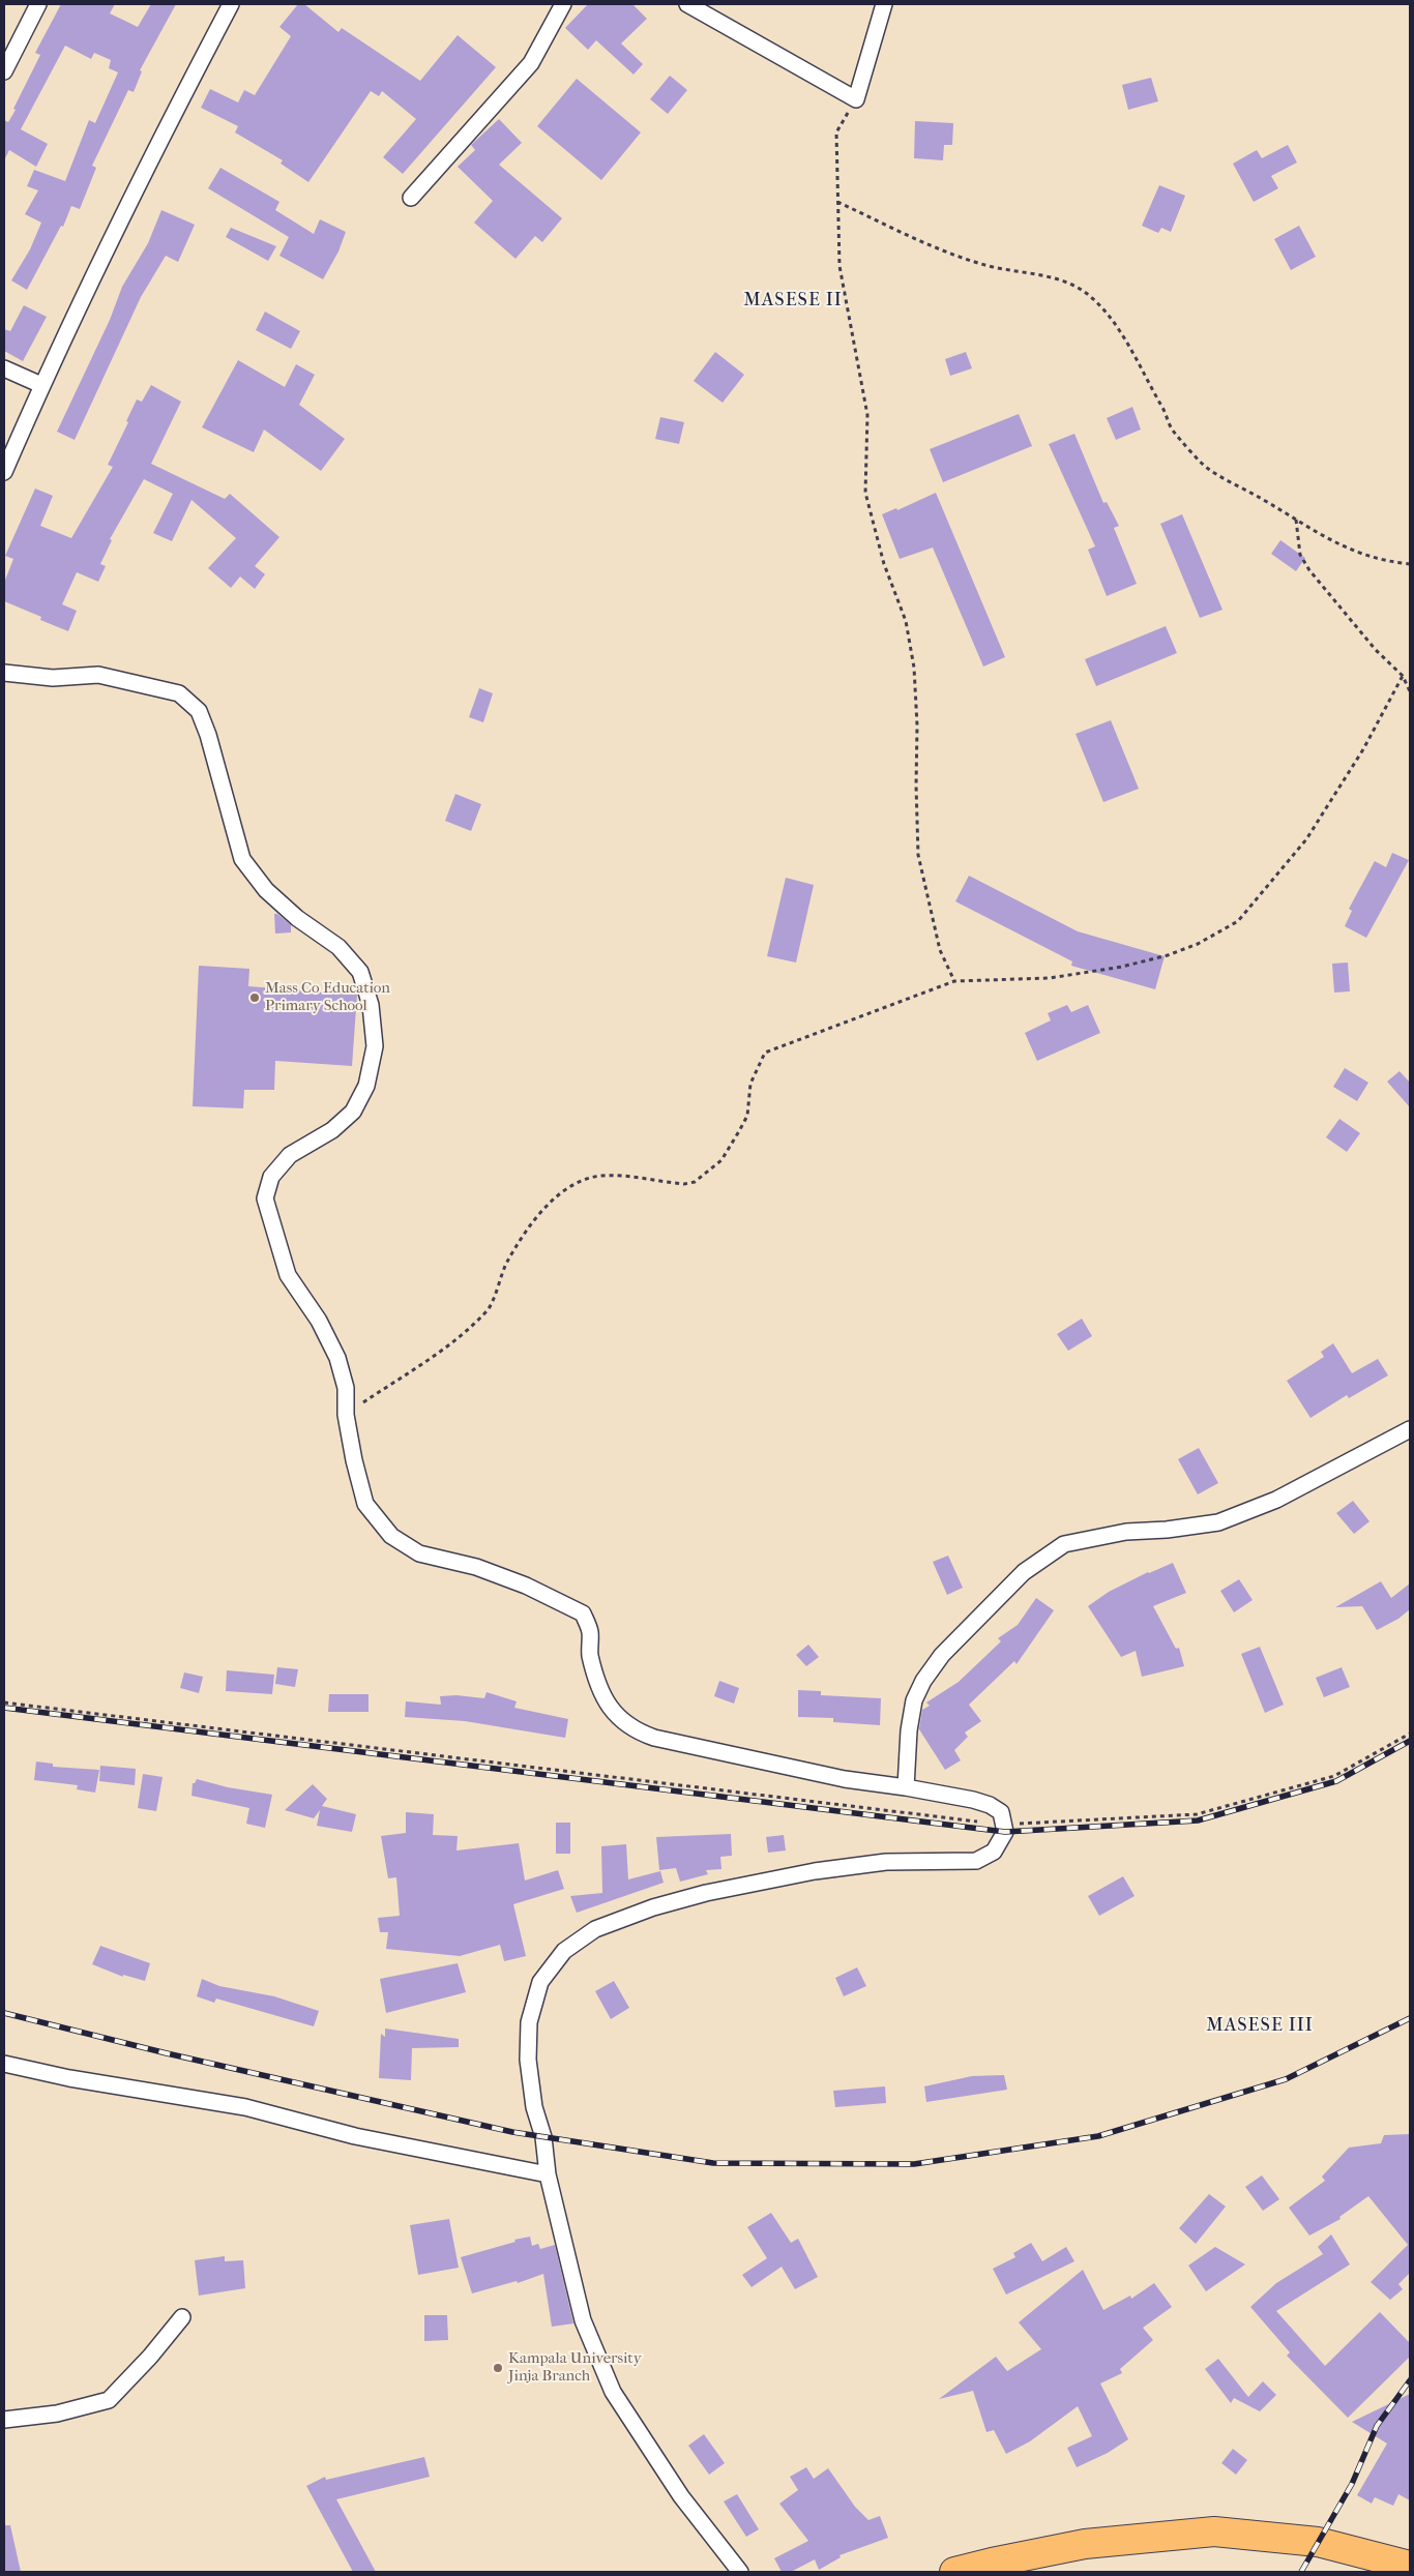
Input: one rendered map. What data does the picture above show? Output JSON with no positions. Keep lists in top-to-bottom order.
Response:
{
  "districts": ["MASESE II", "MASESE III"],
  "places": ["Mass Co Education Primary School", "Kampala University Jinja Branch"]
}
